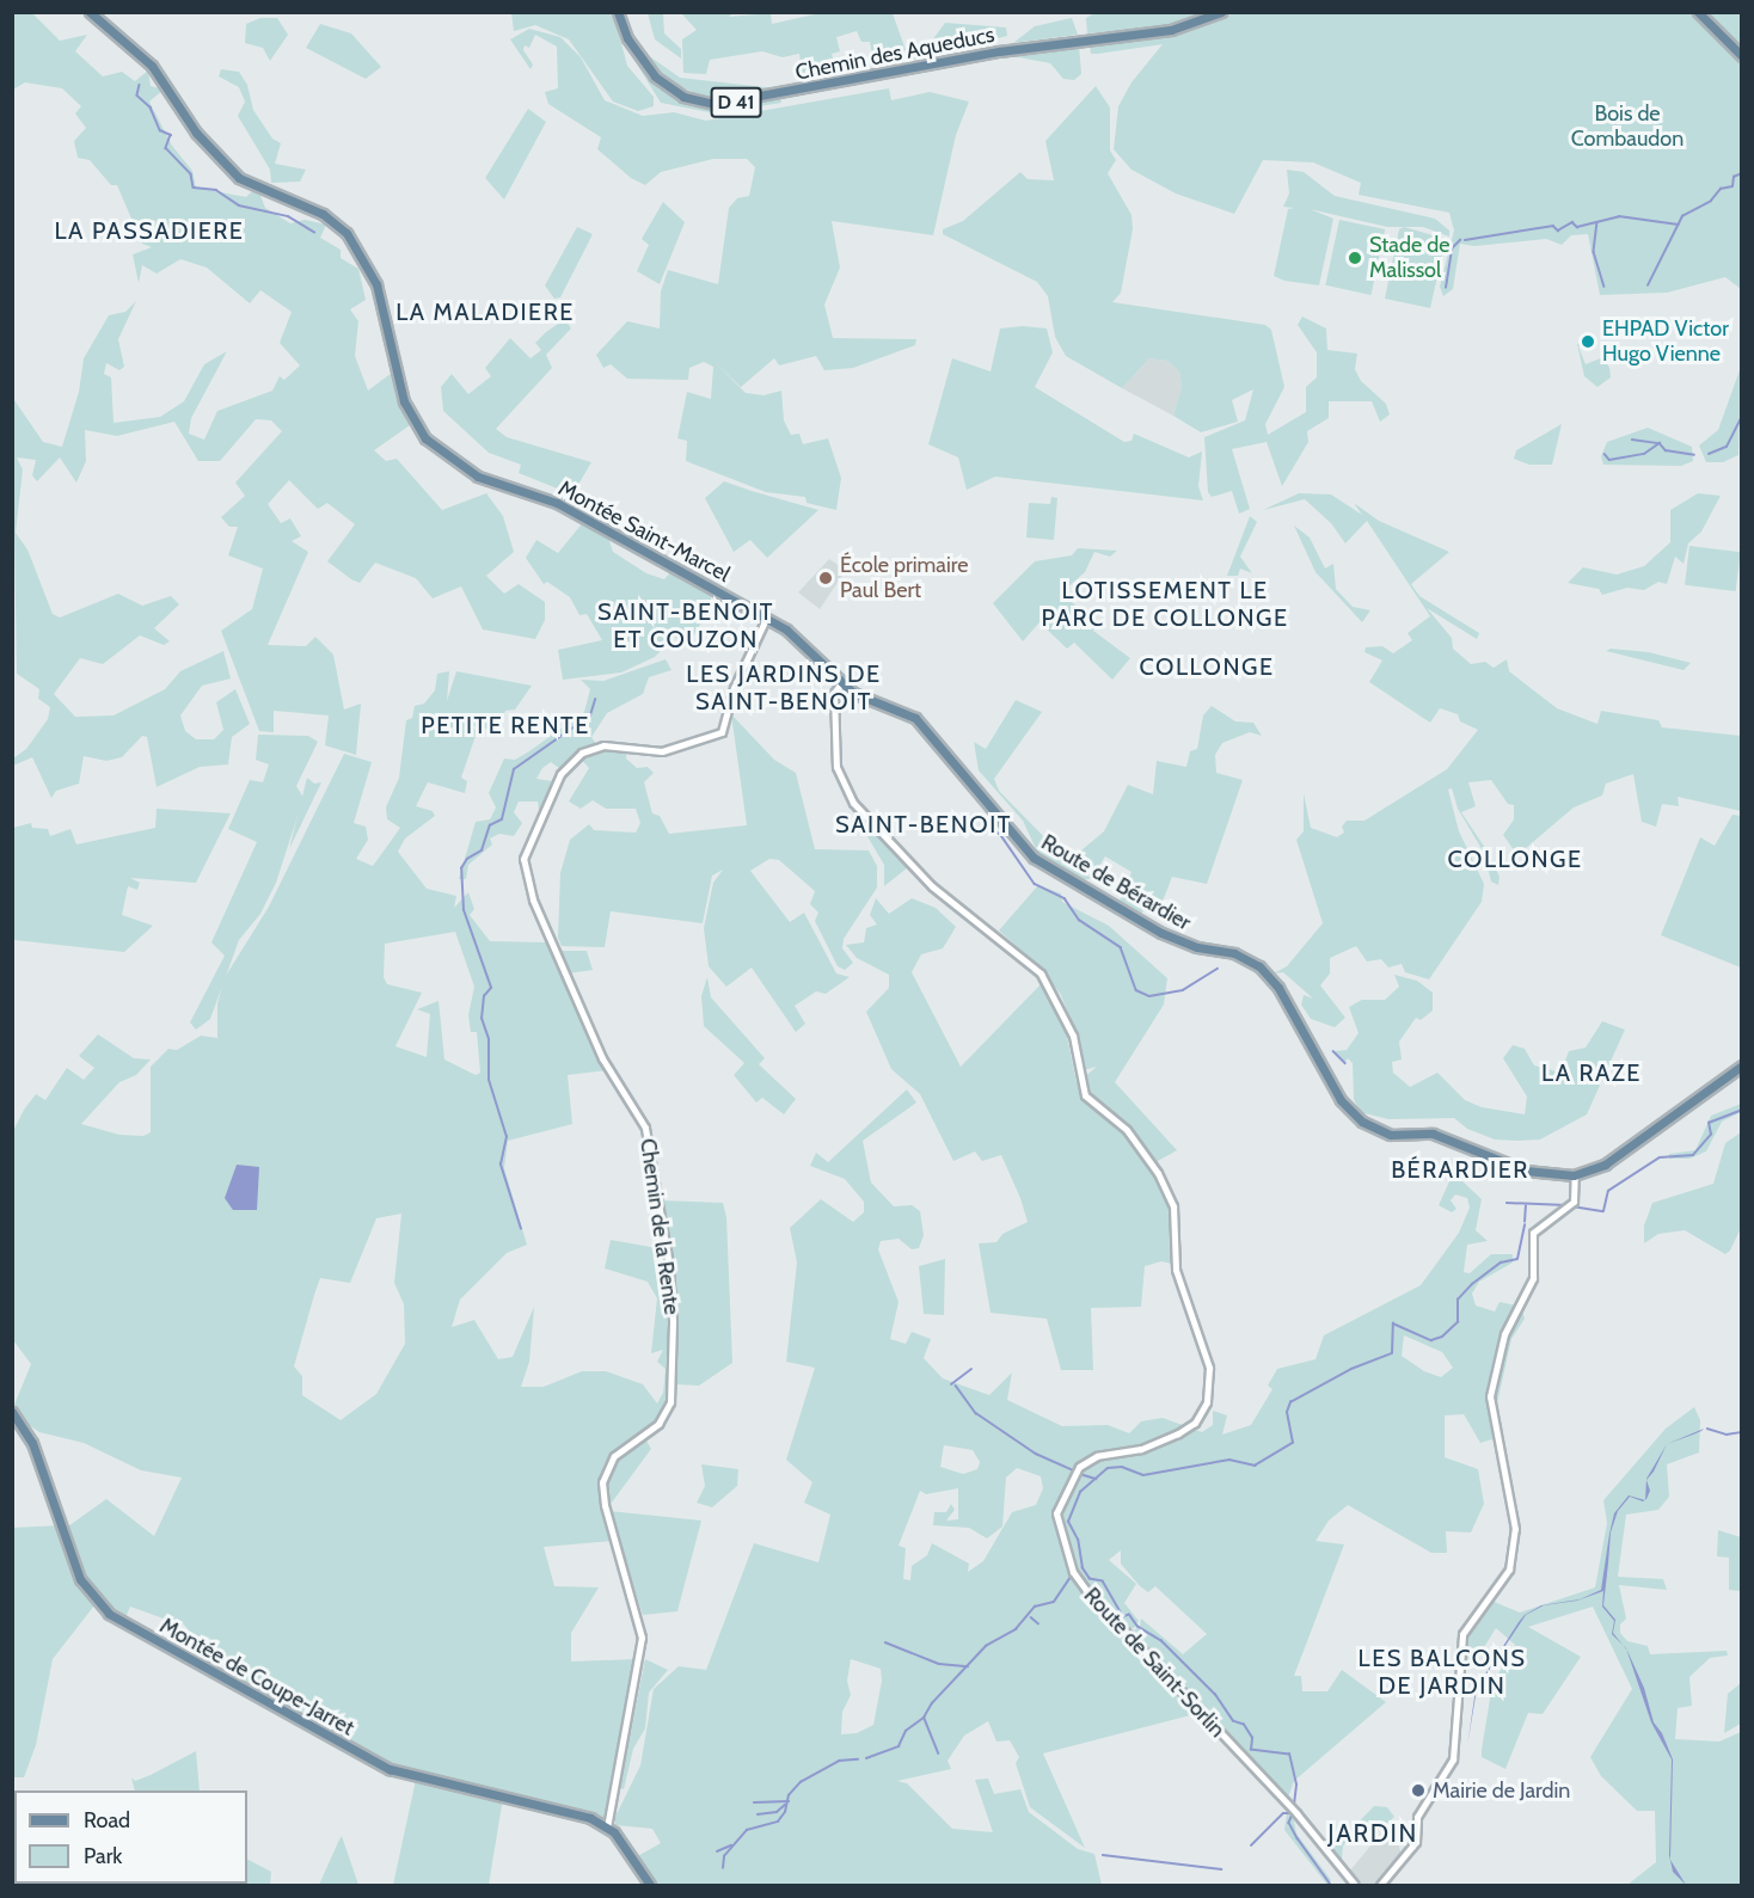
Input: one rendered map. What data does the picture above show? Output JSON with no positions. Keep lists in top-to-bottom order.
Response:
{
  "streets": {
    "main road": [
      "Chemin des Aqueducs",
      "D 41",
      "Montée Saint-Marcel",
      "Route de Bérardier",
      "Montée de Coupe-Jarret"
    ],
    "street": ["Chemin de la Rente", "Route de Saint-Sorlin"]
  },
  "crossings": [
    ["Montée Saint-Marcel", "Route de Bérardier"],
    ["Montée Saint-Marcel", "Chemin de la Rente"],
    ["Montée Saint-Marcel", "Route de Saint-Sorlin"],
    ["Route de Bérardier", "Route de Saint-Sorlin"],
    ["Chemin de la Rente", "Montée de Coupe-Jarret"]
  ],
  "districts": [
    "LA PASSADIERE",
    "LA MALADIERE",
    "LOTISSEMENT LE PARC DE COLLONGE",
    "SAINT-BENOIT ET COUZON",
    "COLLONGE",
    "LES JARDINS DE SAINT-BENOIT",
    "PETITE RENTE",
    "SAINT-BENOIT",
    "COLLONGE",
    "LA RAZE",
    "BÉRARDIER",
    "LES BALCONS DE JARDIN",
    "JARDIN"
  ],
  "parks": ["Bois de Combaudon"],
  "places": [
    "Stade de Malissol",
    "EHPAD Victor Hugo Vienne",
    "École primaire Paul Bert",
    "Mairie de Jardin"
  ],
  "legend": ["Road", "Park"]
}
